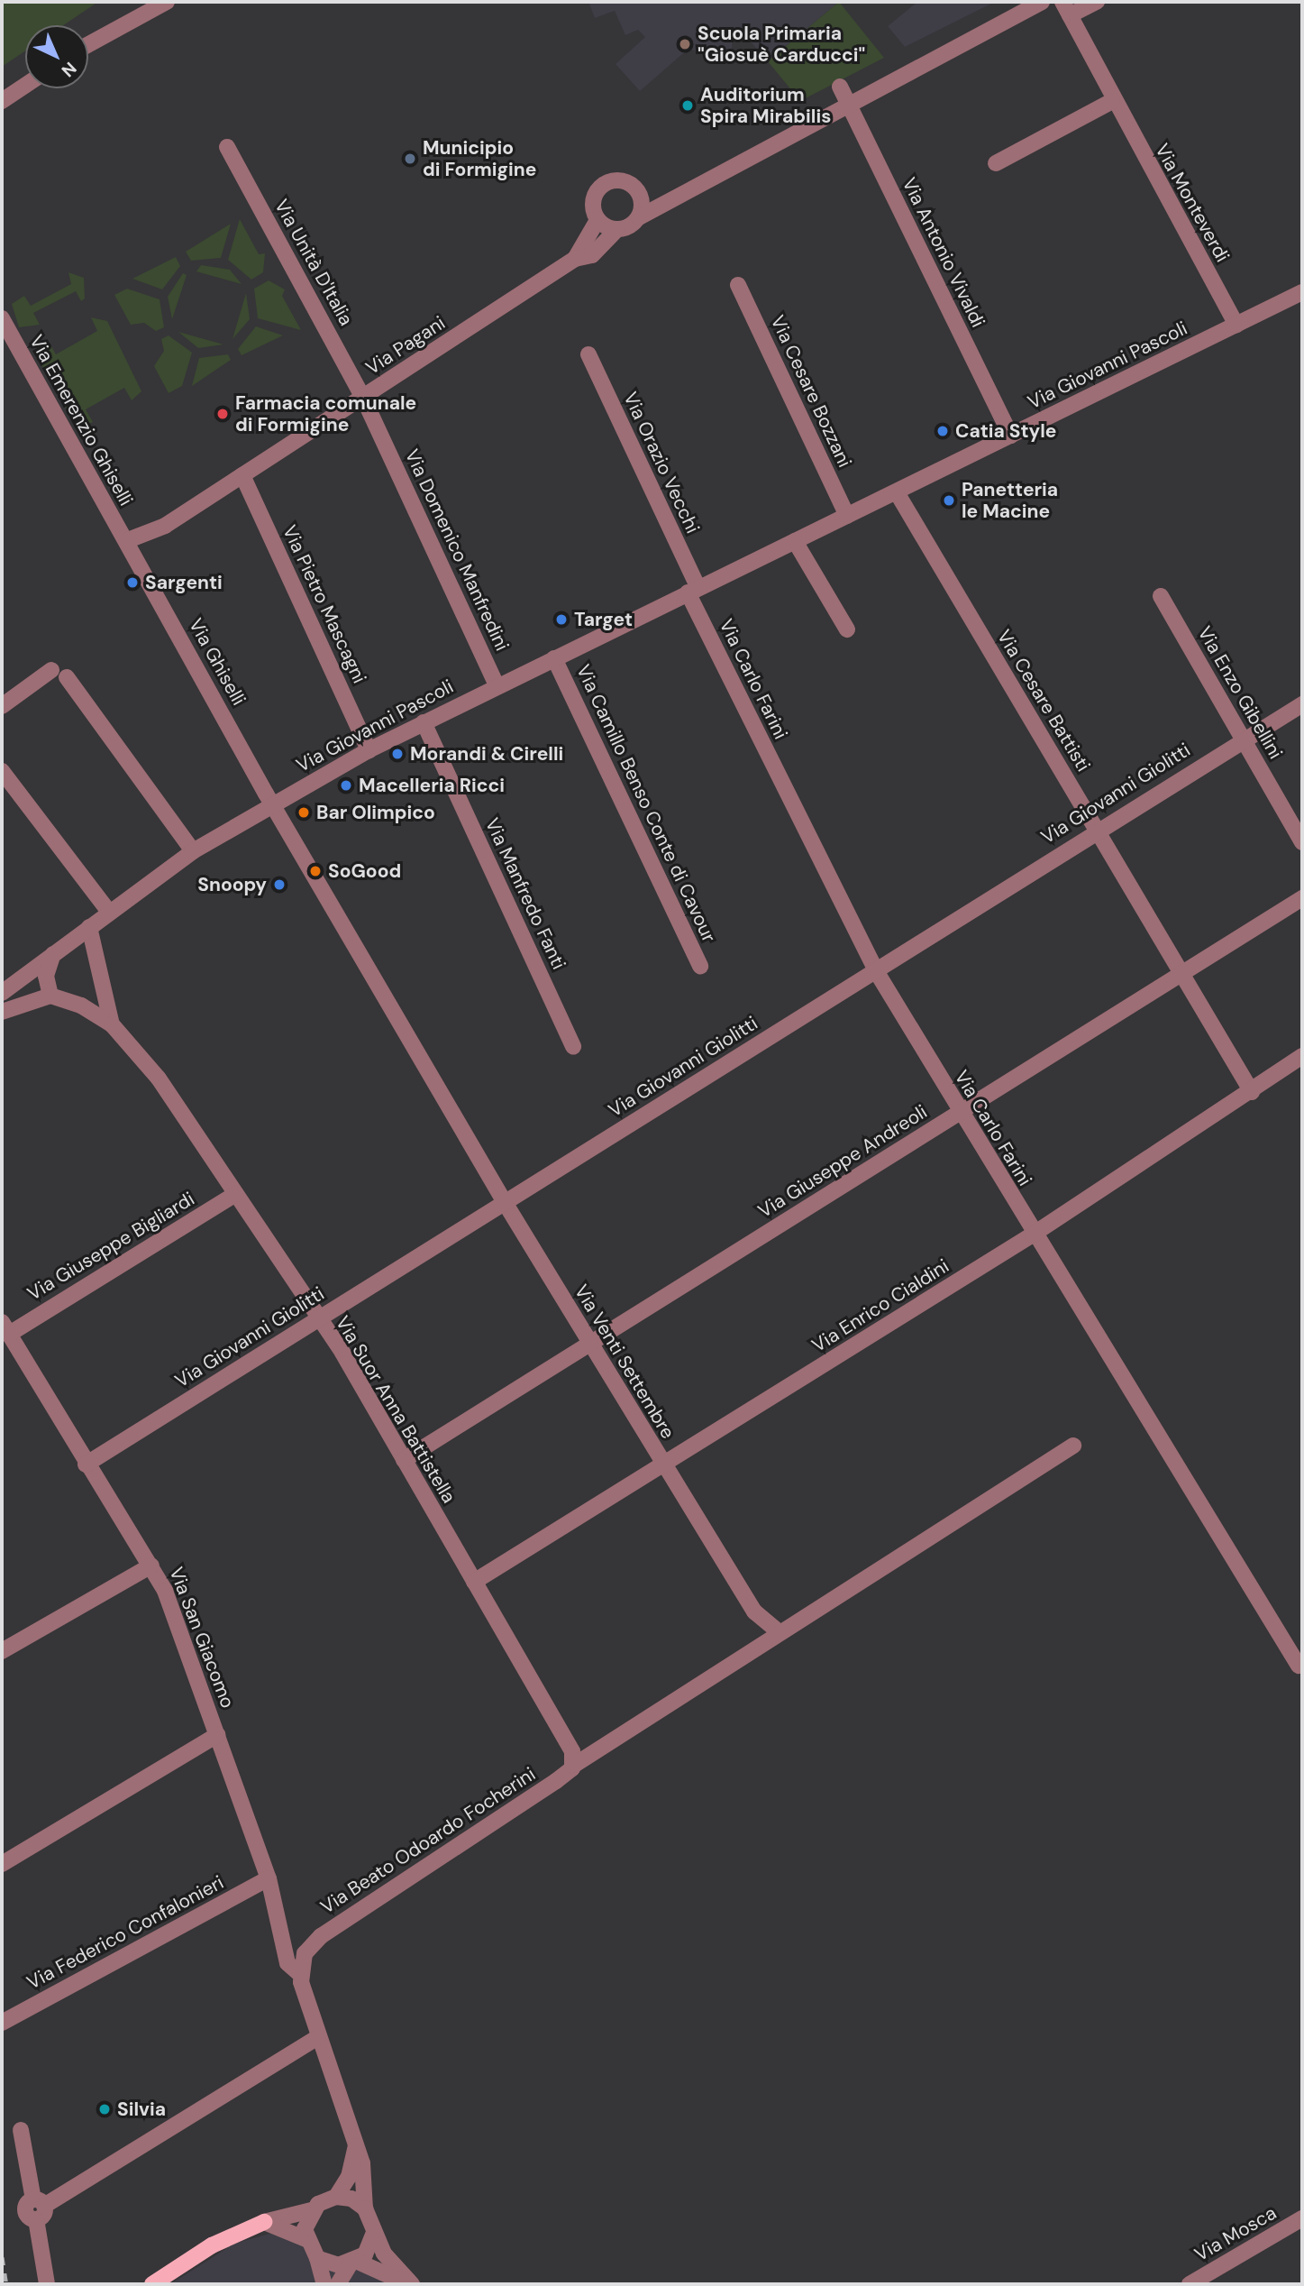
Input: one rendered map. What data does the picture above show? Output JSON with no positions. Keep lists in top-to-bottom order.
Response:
{
  "streets": {
    "street": [
      "Via Monteverdi",
      "Via Antonio Vivaldi",
      "Via Unità D'Italia",
      "Via Pagani",
      "Via Giovanni Pascoli",
      "Via Cesare Bozzani",
      "Via Emerenzio Ghiselli",
      "Via Orazio Vecchi",
      "Via Domenico Manfredini",
      "Via Pietro Mascagni",
      "Via Ghiselli",
      "Via Carlo Farini",
      "Via Enzo Gibellini",
      "Via Cesare Battisti",
      "Via Giovanni Giolitti",
      "Via Camillo Benso Conte di Cavour",
      "Via Manfredo Fanti",
      "Via Giuseppe Andreoli",
      "Via Giuseppe Bigliardi",
      "Via Enrico Cialdini",
      "Via Venti Settembre",
      "Via Suor Anna Battistella",
      "Via San Giacomo",
      "Via Beato Odoardo Focherini",
      "Via Federico Confalonieri",
      "Via Mosca"
    ]
  },
  "crossings": [
    ["Via Monteverdi", "Via Giovanni Pascoli"],
    ["Via Antonio Vivaldi", "Via Giovanni Pascoli"],
    ["Via Unità D'Italia", "Via Pagani"],
    ["Via Unità D'Italia", "Via Domenico Manfredini"],
    ["Via Pagani", "Via Emerenzio Ghiselli"],
    ["Via Pagani", "Via Domenico Manfredini"],
    ["Via Pagani", "Via Pietro Mascagni"],
    ["Via Pagani", "Via Ghiselli"],
    ["Via Giovanni Pascoli", "Via Cesare Bozzani"],
    ["Via Giovanni Pascoli", "Via Orazio Vecchi"],
    ["Via Giovanni Pascoli", "Via Domenico Manfredini"],
    ["Via Giovanni Pascoli", "Via Pietro Mascagni"],
    ["Via Giovanni Pascoli", "Via Ghiselli"],
    ["Via Giovanni Pascoli", "Via Carlo Farini"],
    ["Via Giovanni Pascoli", "Via Cesare Battisti"],
    ["Via Giovanni Pascoli", "Via Camillo Benso Conte di Cavour"],
    ["Via Giovanni Pascoli", "Via Manfredo Fanti"],
    ["Via Giovanni Pascoli", "Via Venti Settembre"],
    ["Via Emerenzio Ghiselli", "Via Ghiselli"],
    ["Via Orazio Vecchi", "Via Carlo Farini"],
    ["Via Ghiselli", "Via Venti Settembre"],
    ["Via Carlo Farini", "Via Giovanni Giolitti"],
    ["Via Carlo Farini", "Via Giuseppe Andreoli"],
    ["Via Carlo Farini", "Via Enrico Cialdini"],
    ["Via Enzo Gibellini", "Via Giovanni Giolitti"],
    ["Via Cesare Battisti", "Via Giovanni Giolitti"],
    ["Via Cesare Battisti", "Via Giuseppe Andreoli"],
    ["Via Cesare Battisti", "Via Enrico Cialdini"],
    ["Via Giovanni Giolitti", "Via Venti Settembre"],
    ["Via Giovanni Giolitti", "Via Suor Anna Battistella"],
    ["Via Giovanni Giolitti", "Via San Giacomo"],
    ["Via Giuseppe Andreoli", "Via Venti Settembre"],
    ["Via Giuseppe Andreoli", "Via Suor Anna Battistella"],
    ["Via Giuseppe Bigliardi", "Via Suor Anna Battistella"],
    ["Via Giuseppe Bigliardi", "Via San Giacomo"],
    ["Via Enrico Cialdini", "Via Venti Settembre"],
    ["Via Enrico Cialdini", "Via Suor Anna Battistella"],
    ["Via Venti Settembre", "Via Beato Odoardo Focherini"],
    ["Via Suor Anna Battistella", "Via Beato Odoardo Focherini"],
    ["Via San Giacomo", "Via Federico Confalonieri"]
  ],
  "places": [
    "Scuola Primaria \"Giosuè Carducci\"",
    "Auditorium Spira Mirabilis",
    "Municipio di Formigine",
    "Farmacia comunale di Formigine",
    "Catia Style",
    "Panetteria le Macine",
    "Sargenti",
    "Target",
    "Morandi & Cirelli",
    "Macelleria Ricci",
    "Bar Olimpico",
    "SoGood",
    "Snoopy",
    "Silvia"
  ],
  "north": "bottom right"
}
